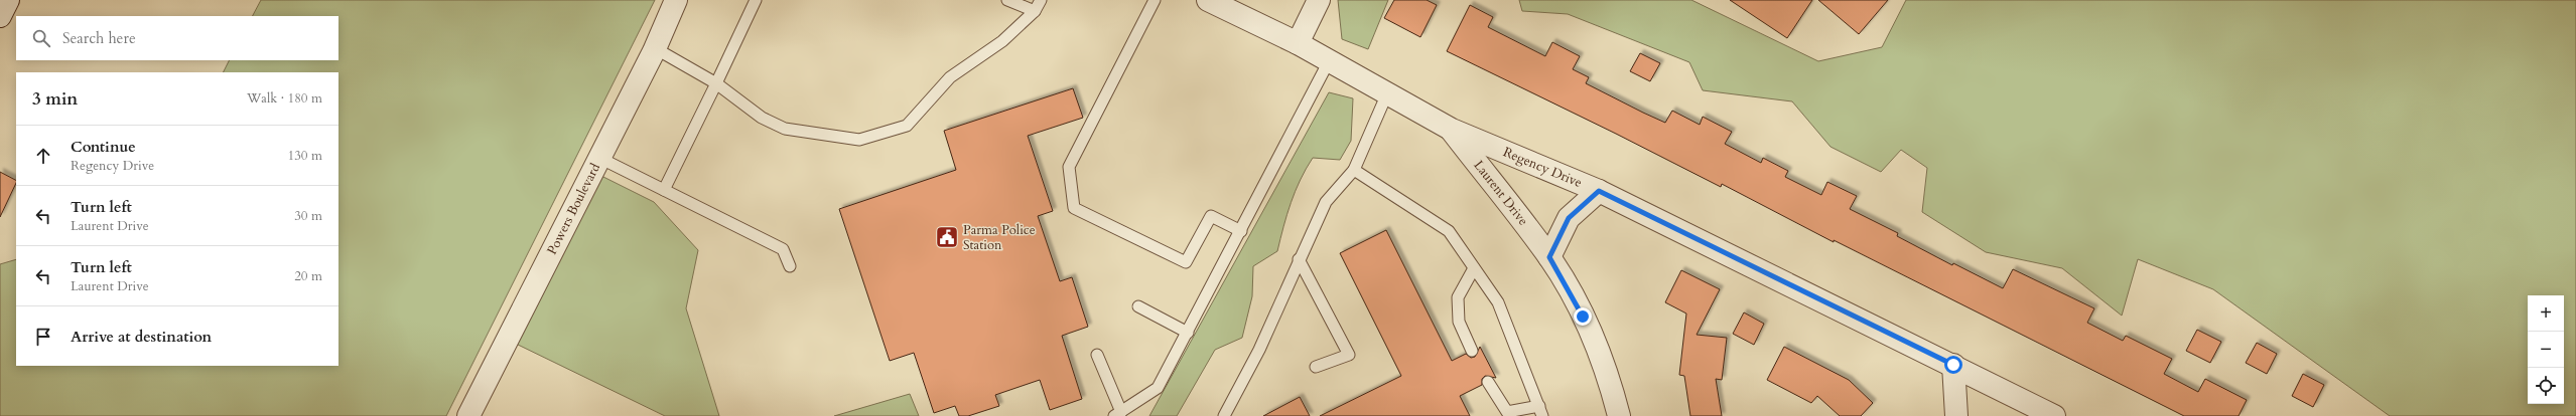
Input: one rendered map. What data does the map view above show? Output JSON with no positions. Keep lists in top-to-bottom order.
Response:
{
  "streets": {
    "street": ["Regency Drive", "Laurent Drive", "Powers Boulevard"]
  },
  "crossings": [
    ["Regency Drive", "Laurent Drive"]
  ],
  "places": {
    "public building": ["Parma Police Station"]
  },
  "page": {
    "search": "Search here",
    "heading": ["3 min", "Walk · 180 m"],
    "list": [
      ["Continue", "Regency Drive", "130 m"],
      ["Turn left", "Laurent Drive", "30 m"],
      ["Turn left", "Laurent Drive", "20 m"],
      "Arrive at destination"
    ],
    "map_buttons": ["+", "−"]
  }
}
